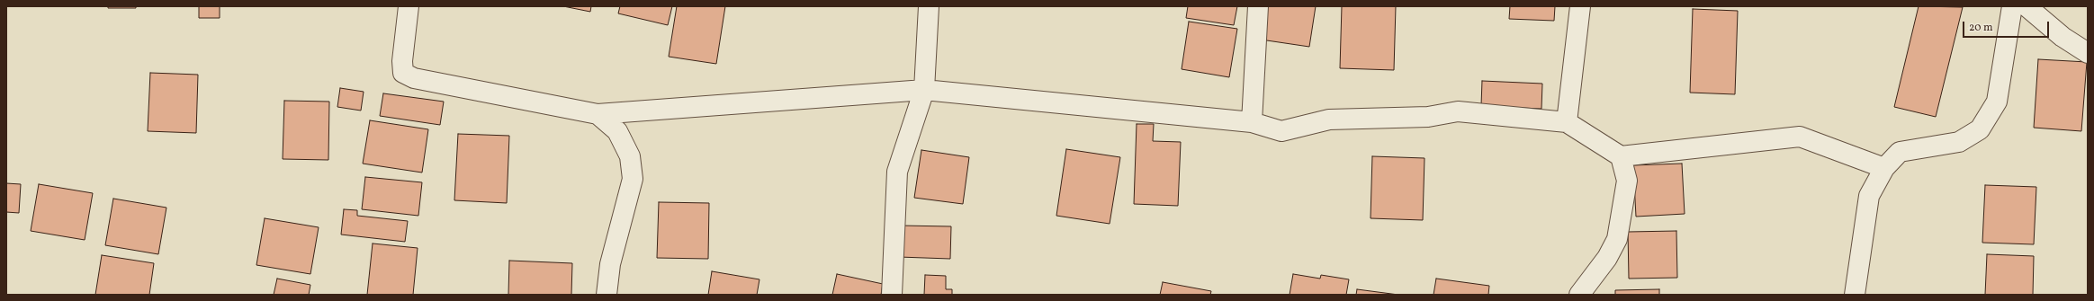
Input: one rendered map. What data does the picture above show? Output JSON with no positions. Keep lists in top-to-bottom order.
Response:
{
  "scale_bar": "20 m"
}
